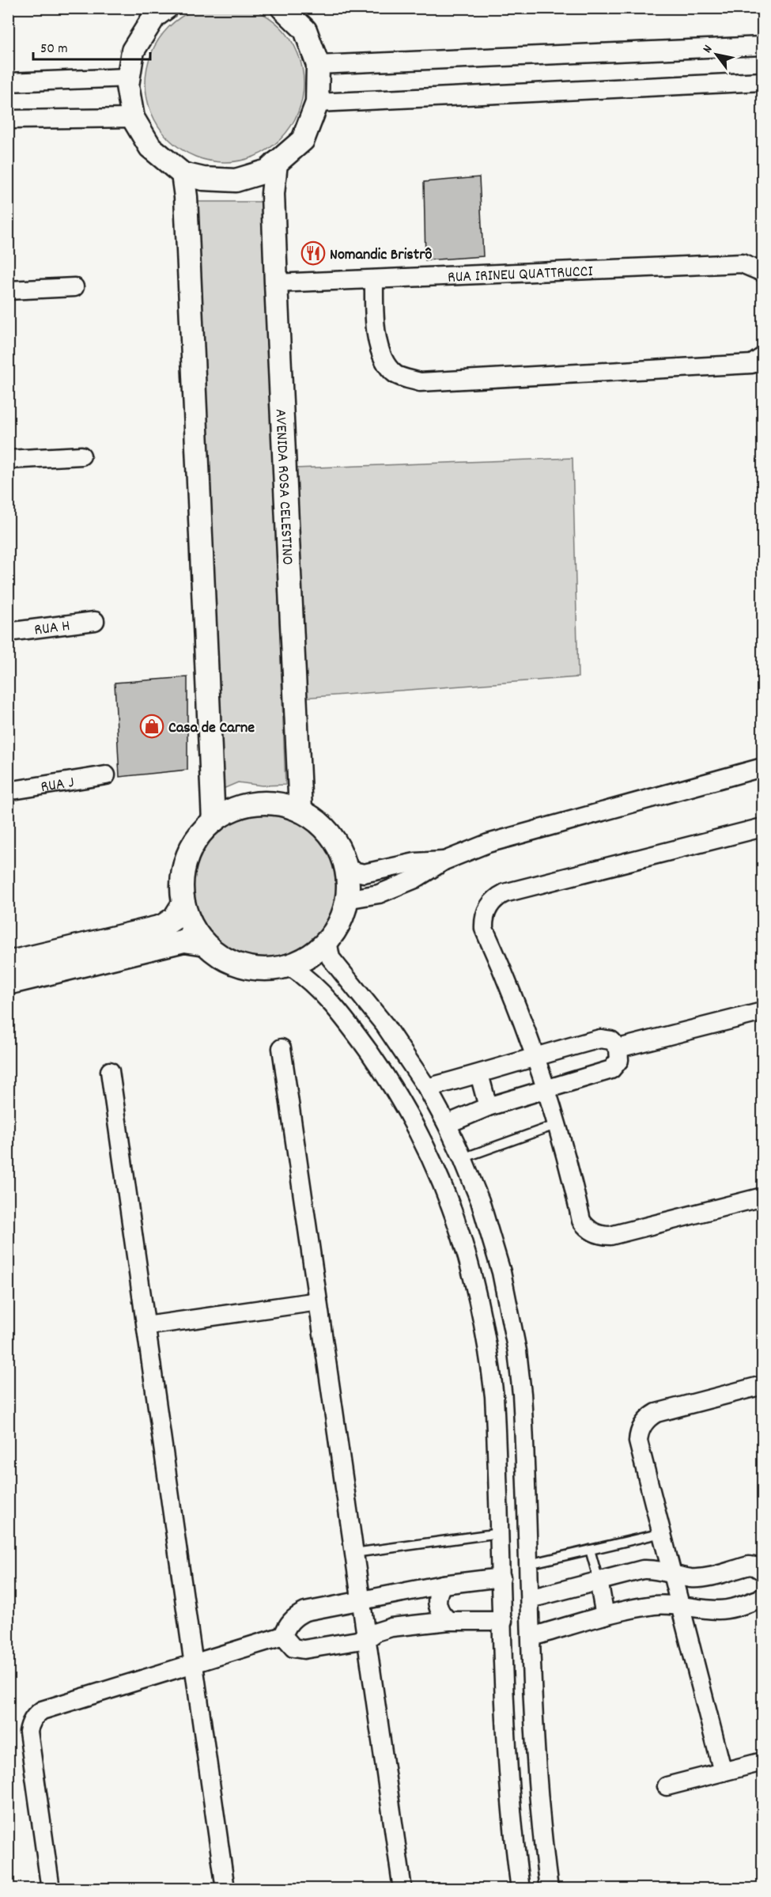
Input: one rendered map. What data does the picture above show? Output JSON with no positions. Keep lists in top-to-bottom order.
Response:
{
  "streets": {
    "street": [
      "RUA IRINEU QUATTRUCCI",
      "AVENIDA ROSA CELESTINO",
      "RUA H",
      "RUA J"
    ]
  },
  "crossings": [
    ["RUA IRINEU QUATTRUCCI", "AVENIDA ROSA CELESTINO"]
  ],
  "places": {
    "restaurant": ["Nomandic Bristrô"],
    "shop": ["Casa de Carne"]
  },
  "scale_bar": "50 m",
  "north": "top left"
}
